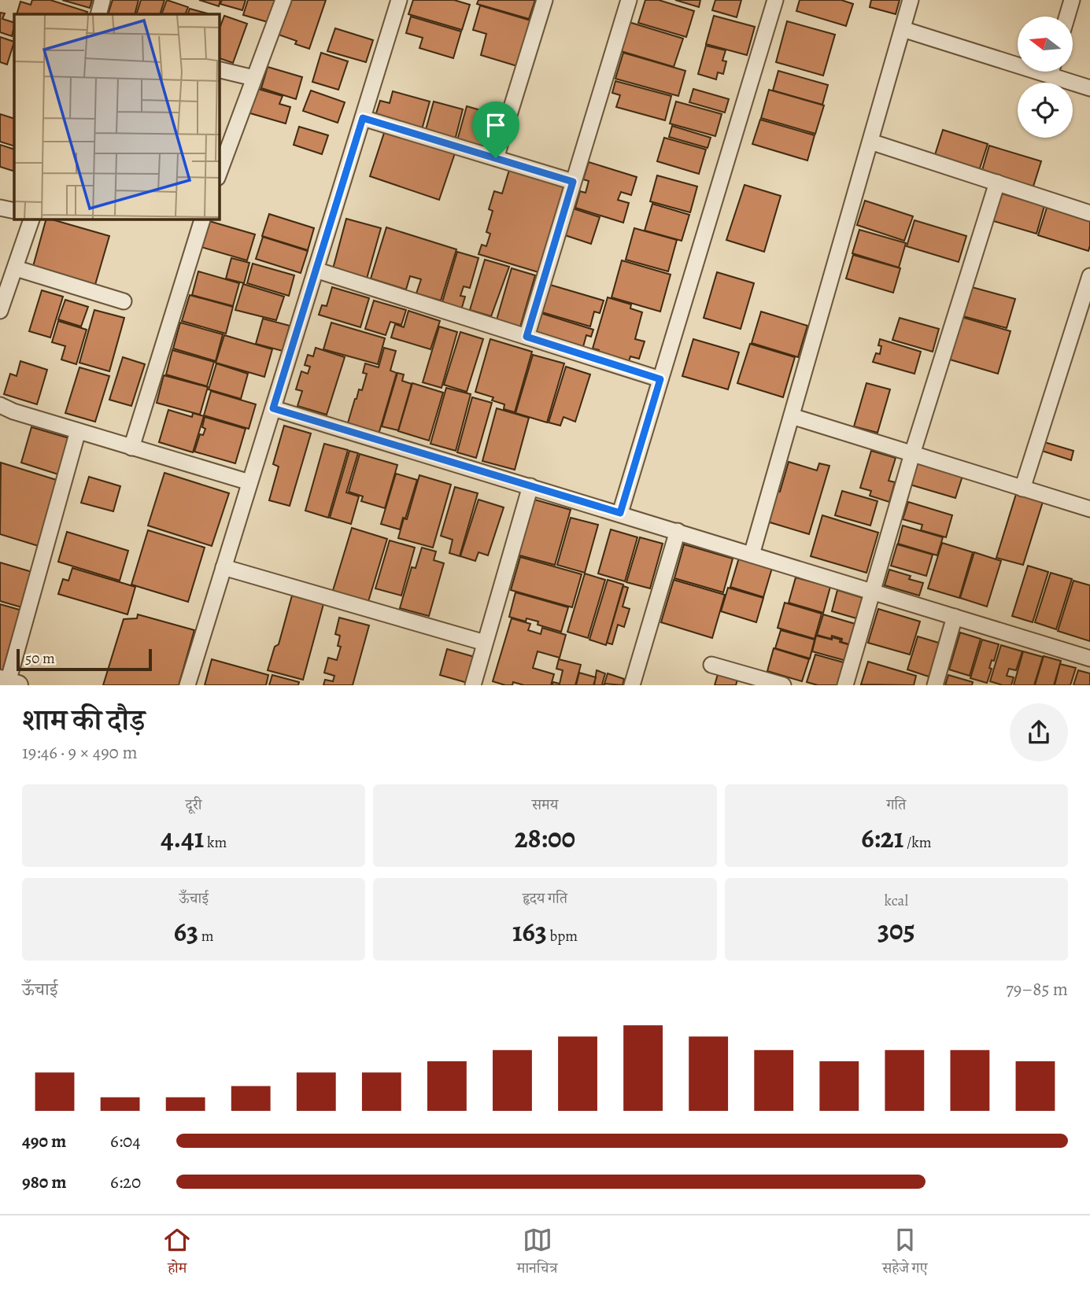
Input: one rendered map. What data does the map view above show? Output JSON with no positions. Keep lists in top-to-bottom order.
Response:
{
  "scale_bar": "50 m",
  "north": "left",
  "page": {
    "scale": "50 m",
    "heading": ["शाम की दौड़", "19:46 · 9 × 490 m"],
    "stats": [
      ["दूरी", "4.41 km"],
      ["समय", "28:00"],
      ["गति", "6:21 /km"],
      ["ऊँचाई", "63 m"],
      ["हृदय गति", "163 bpm"],
      ["kcal", "305"]
    ],
    "chart": ["ऊँचाई", "79–85 m"],
    "list": [
      {
        "name": "490 m",
        "note": "6:04"
      },
      {
        "name": "980 m",
        "note": "6:20"
      }
    ],
    "tabs": ["होम", "मानचित्र", "सहेजे गए"]
  }
}
